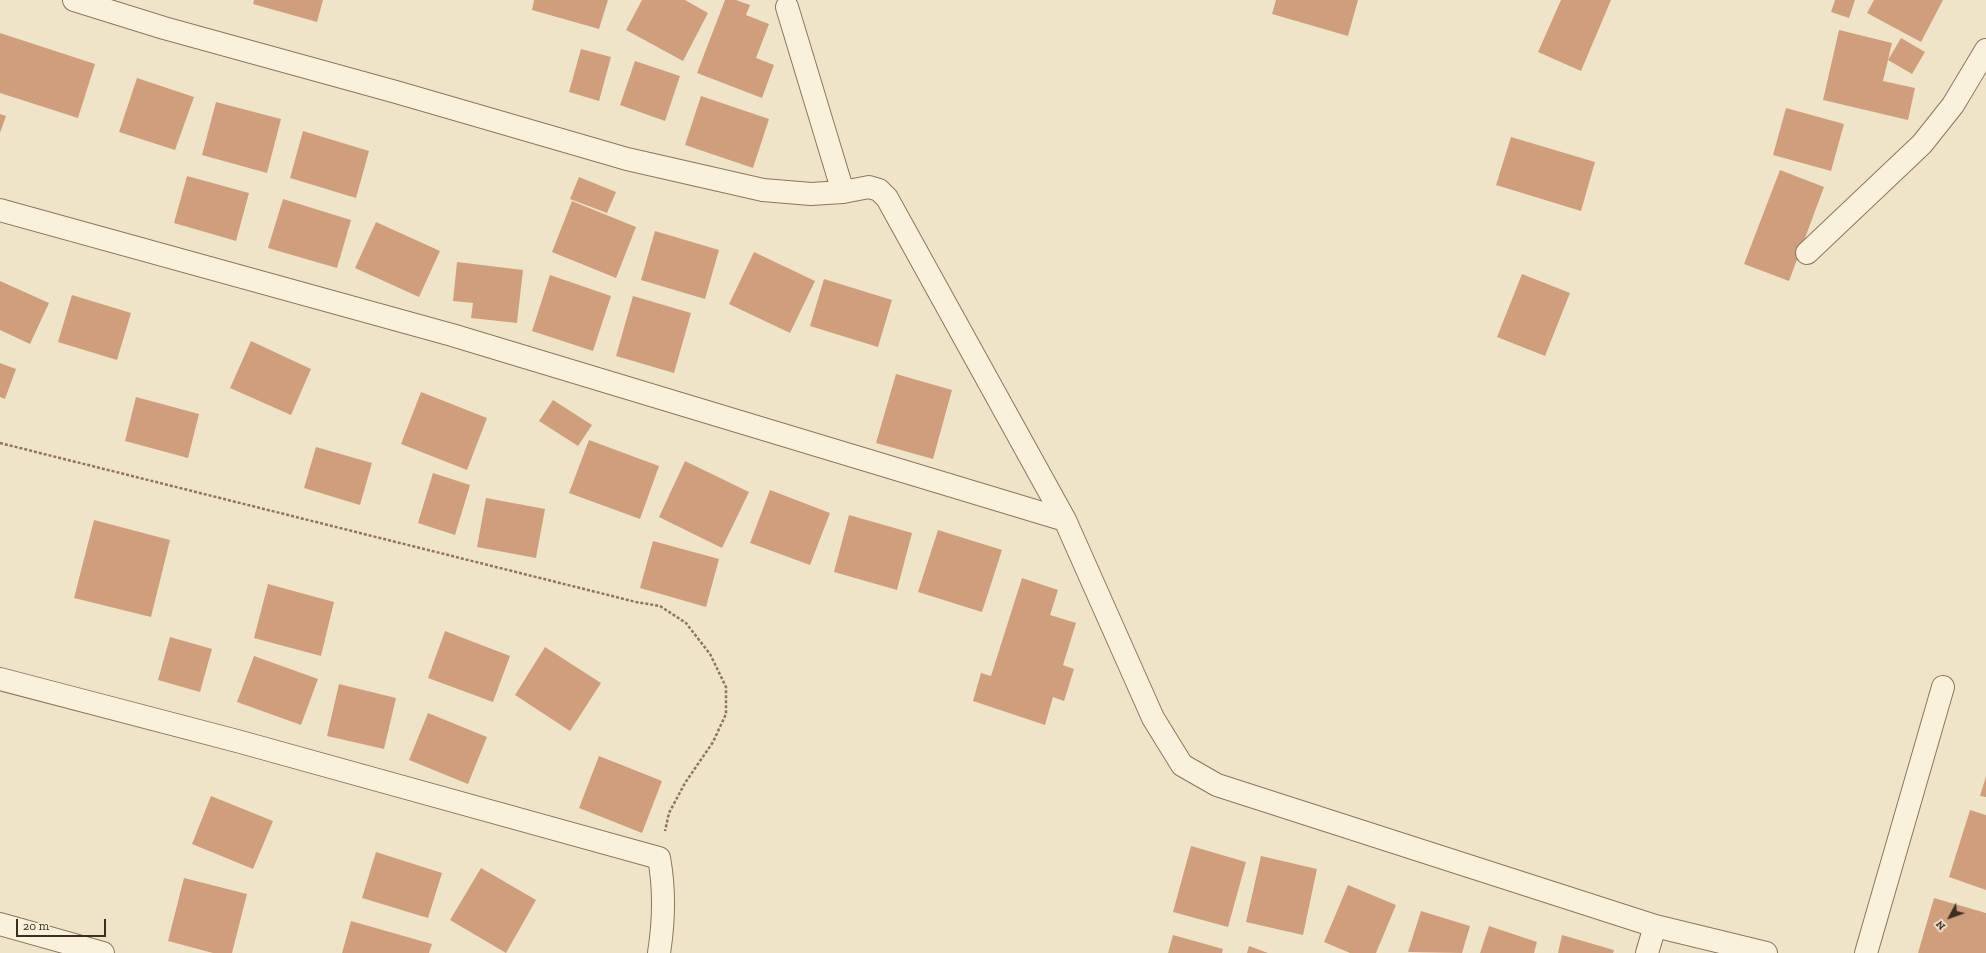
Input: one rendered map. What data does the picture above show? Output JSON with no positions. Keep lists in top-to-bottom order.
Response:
{
  "scale_bar": "20 m",
  "north": "bottom left"
}
